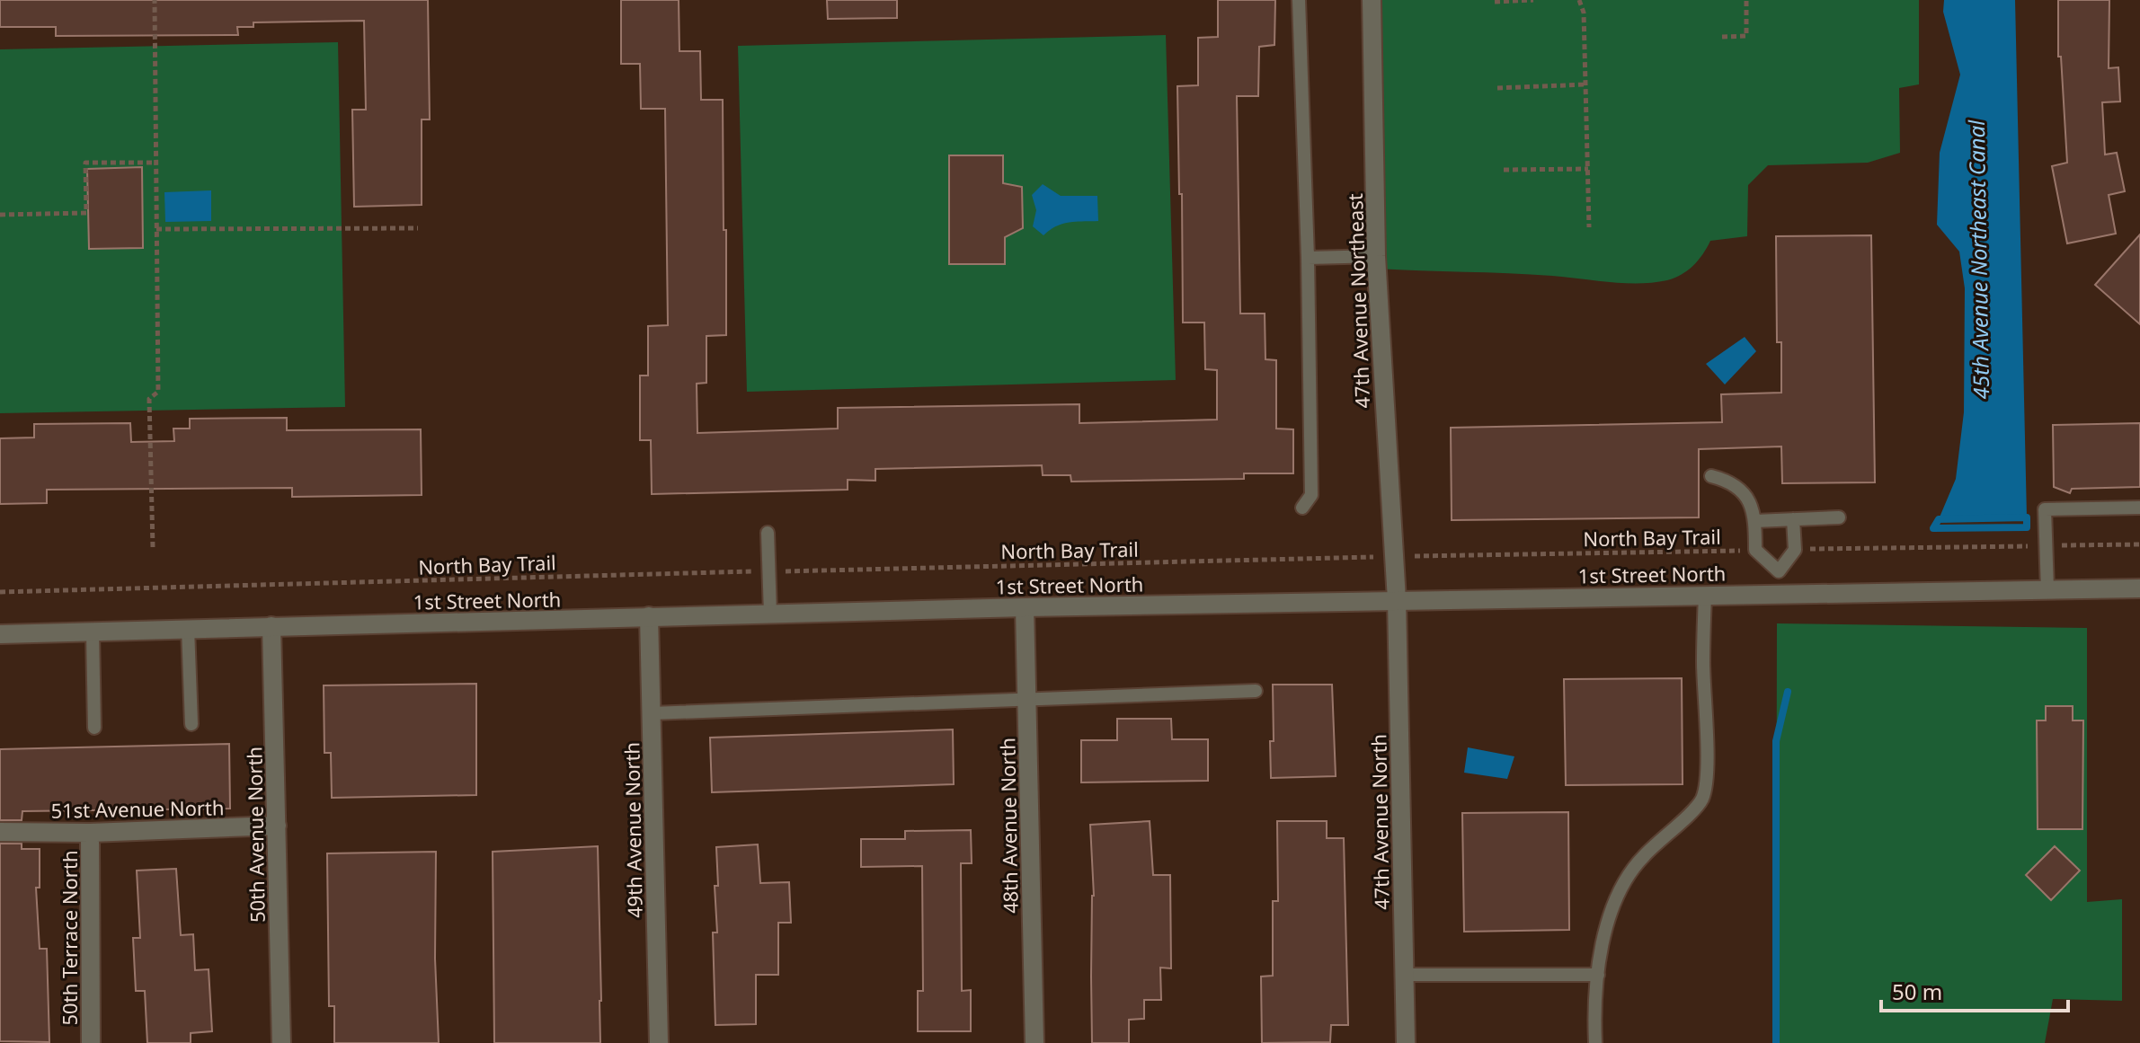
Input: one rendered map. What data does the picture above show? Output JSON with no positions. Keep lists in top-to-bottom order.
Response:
{
  "streets": {
    "street": [
      "47th Avenue Northeast",
      "1st Street North",
      "51st Avenue North",
      "47th Avenue North",
      "48th Avenue North",
      "49th Avenue North",
      "50th Avenue North",
      "50th Terrace North"
    ],
    "path": ["North Bay Trail"]
  },
  "crossings": [
    ["47th Avenue Northeast", "North Bay Trail"],
    ["47th Avenue Northeast", "1st Street North"],
    ["47th Avenue Northeast", "47th Avenue North"],
    ["1st Street North", "47th Avenue North"],
    ["1st Street North", "48th Avenue North"],
    ["1st Street North", "49th Avenue North"],
    ["1st Street North", "50th Avenue North"],
    ["51st Avenue North", "50th Avenue North"],
    ["51st Avenue North", "50th Terrace North"]
  ],
  "water": ["45th Avenue Northeast Canal"],
  "scale_bar": "50 m"
}
